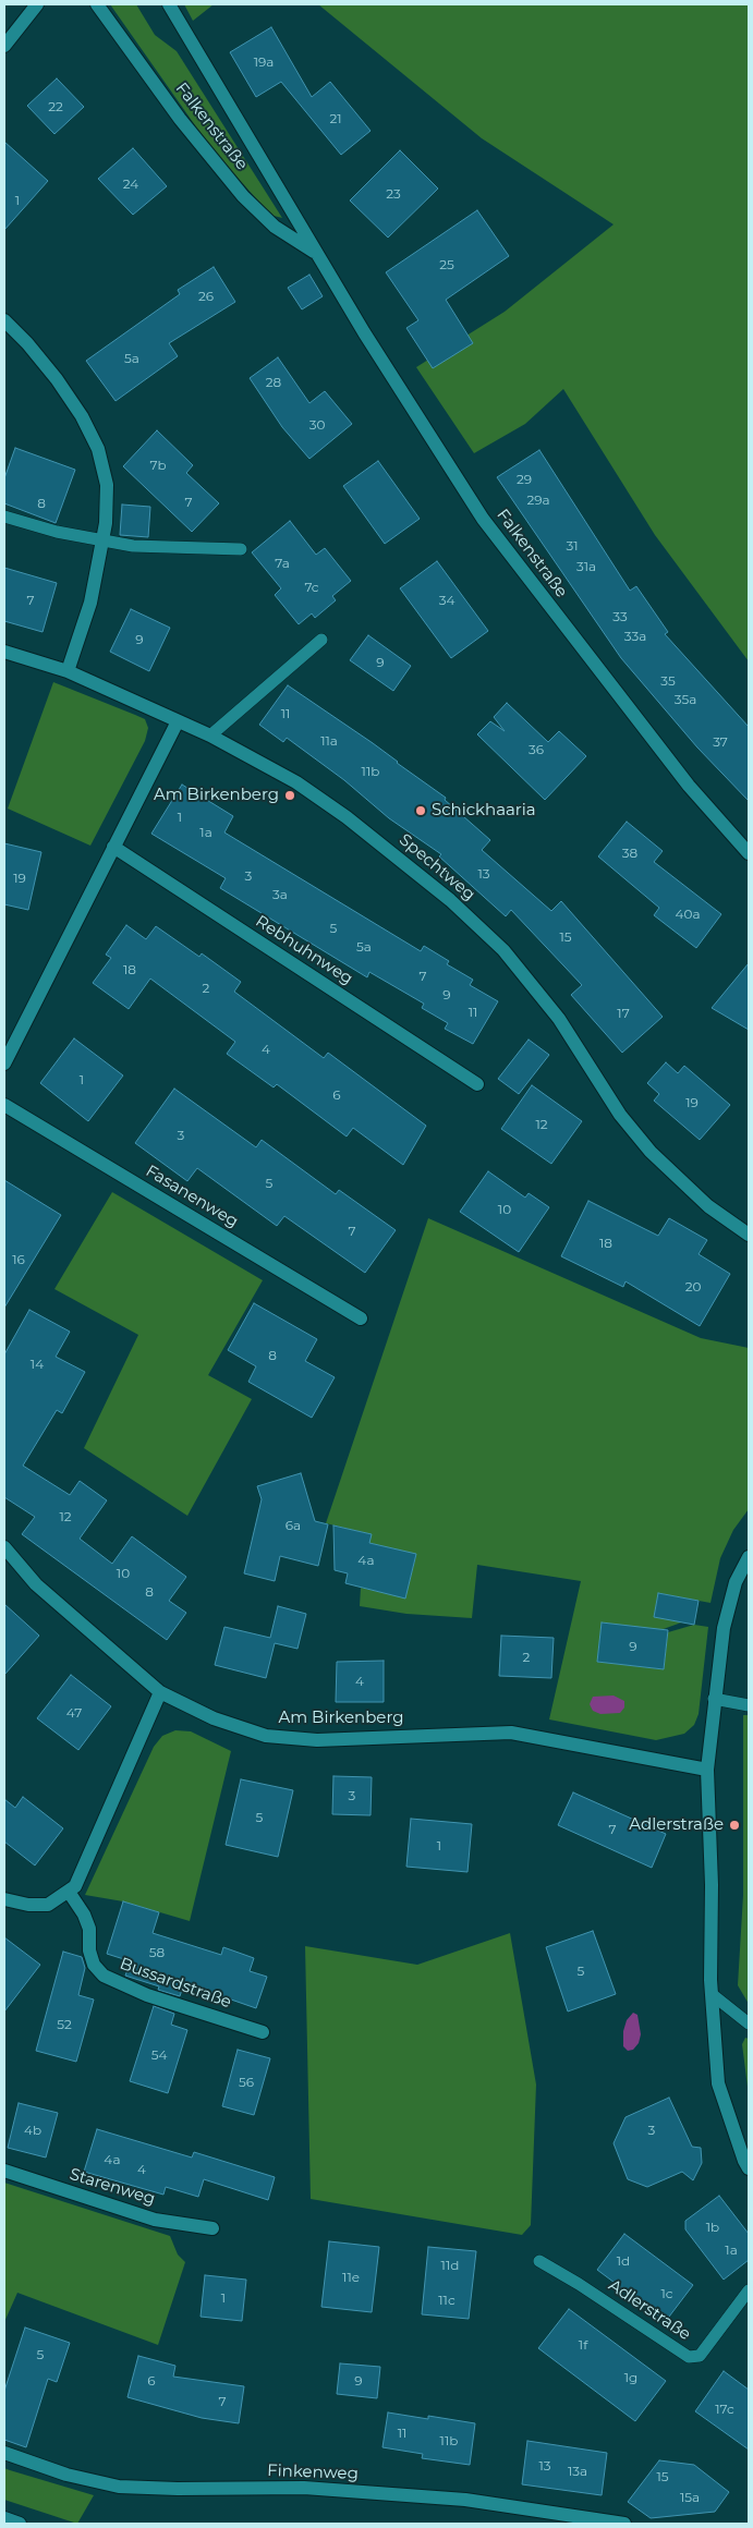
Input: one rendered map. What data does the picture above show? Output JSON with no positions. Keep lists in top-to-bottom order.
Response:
{
  "streets": {
    "street": [
      "Falkenstraße",
      "Spechtweg",
      "Rebhuhnweg",
      "Fasanenweg",
      "Am Birkenberg",
      "Bussardstraße",
      "Starenweg",
      "Finkenweg"
    ],
    "lane": ["Adlerstraße"]
  },
  "places": ["Am Birkenberg", "Schickhaaria", "Adlerstraße"],
  "house_numbers": [
    "19a",
    "22",
    "21",
    "24",
    "23",
    "1",
    "25",
    "26",
    "5a",
    "28",
    "30",
    "7b",
    "29",
    "29a",
    "7",
    "8",
    "31",
    "7a",
    "31a",
    "7c",
    "7",
    "34",
    "33",
    "33a",
    "9",
    "9",
    "35",
    "35a",
    "11",
    "11a",
    "37",
    "36",
    "11b",
    "1",
    "1a",
    "38",
    "13",
    "3",
    "19",
    "3a",
    "40a",
    "5",
    "15",
    "5a",
    "18",
    "7",
    "2",
    "9",
    "11",
    "17",
    "4",
    "1",
    "6",
    "19",
    "12",
    "3",
    "5",
    "10",
    "7",
    "18",
    "16",
    "20",
    "8",
    "14",
    "12",
    "6a",
    "4a",
    "10",
    "8",
    "9",
    "2",
    "4",
    "47",
    "3",
    "5",
    "7",
    "1",
    "58",
    "5",
    "52",
    "54",
    "56",
    "4b",
    "3",
    "4a",
    "4",
    "1b",
    "1a",
    "1d",
    "11d",
    "11e",
    "1c",
    "1",
    "11c",
    "1f",
    "5",
    "1g",
    "6",
    "9",
    "7",
    "17c",
    "11",
    "11b",
    "13",
    "13a",
    "15",
    "15a"
  ]
}
